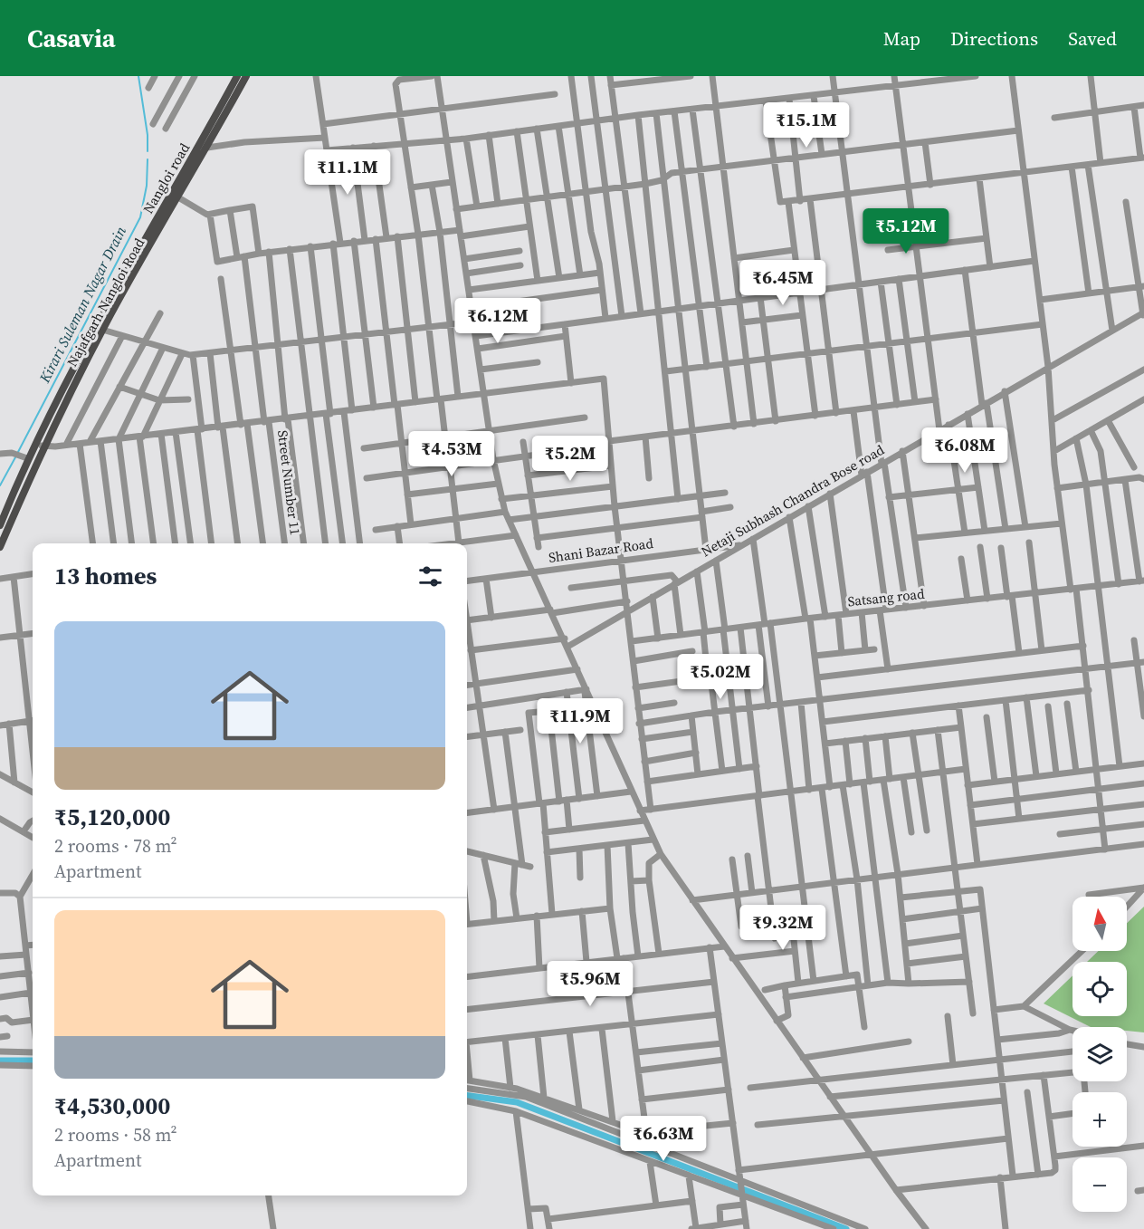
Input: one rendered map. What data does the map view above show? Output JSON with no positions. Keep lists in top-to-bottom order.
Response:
{
  "streets": {
    "main road": ["Nangloi road", "Najafgarh Nangloi Road"],
    "street": [
      "Street Number 11",
      "Netaji Subhash Chandra Bose road",
      "Shani Bazar Road",
      "Satsang road"
    ]
  },
  "crossings": [
    ["Netaji Subhash Chandra Bose road", "Shani Bazar Road"]
  ],
  "water": ["Kirari Suleman Nagar Drain"],
  "north": "top",
  "page": {
    "header": "Casavia",
    "nav": ["Map", "Directions", "Saved"],
    "price": [
      "₹15.1M",
      "₹11.1M",
      "₹5.12M",
      "₹6.45M",
      "₹6.12M",
      "₹6.08M",
      "₹4.53M",
      "₹5.2M",
      "₹5.02M",
      "₹11.9M",
      "₹9.32M",
      "₹5.96M",
      "₹6.63M"
    ],
    "heading": "13 homes",
    "list": [
      {
        "name": "₹5,120,000",
        "note": "2 rooms · 78 m² · Apartment"
      },
      {
        "name": "₹4,530,000",
        "note": "2 rooms · 58 m² · Apartment"
      }
    ],
    "map_buttons": ["+", "−"]
  }
}
